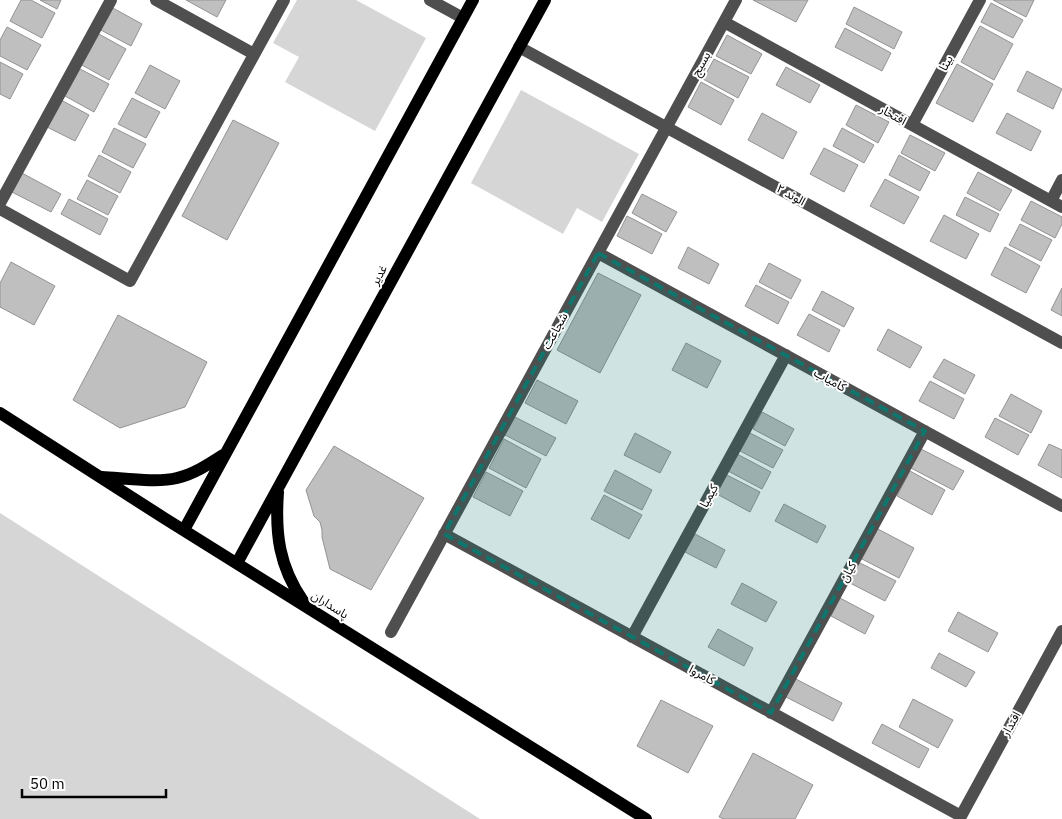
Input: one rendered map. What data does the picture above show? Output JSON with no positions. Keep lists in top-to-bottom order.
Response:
{
  "streets": {
    "main road": ["غدیر", "پاسداران"],
    "street": [
      "بینا",
      "بسیج",
      "افتخار",
      "الوند ۲",
      "شجاعت",
      "کامیاب",
      "کیمیا",
      "کیان",
      "کامروا",
      "اقتدار"
    ]
  },
  "crossings": [
    ["بینا", "افتخار"],
    ["بسیج", "افتخار"],
    ["بسیج", "الوند ۲"],
    ["بسیج", "شجاعت"],
    ["الوند ۲", "غدیر"],
    ["الوند ۲", "شجاعت"],
    ["غدیر", "پاسداران"],
    ["شجاعت", "کامیاب"],
    ["شجاعت", "کامروا"],
    ["کامیاب", "کیمیا"],
    ["کامیاب", "کیان"],
    ["کیمیا", "کامروا"],
    ["کیان", "کامروا"],
    ["کامروا", "اقتدار"]
  ],
  "scale_bar": "50 m"
}
